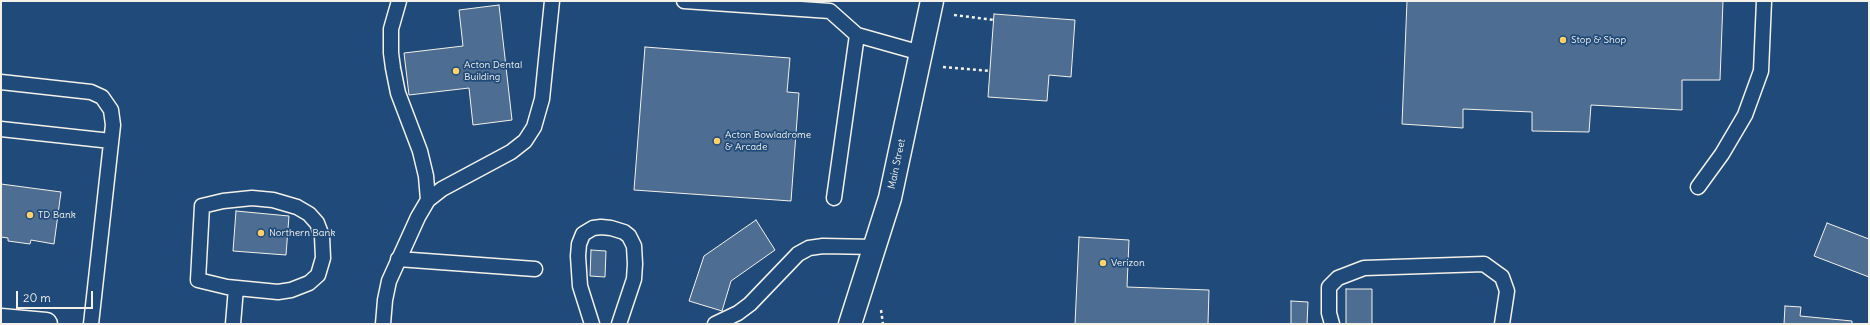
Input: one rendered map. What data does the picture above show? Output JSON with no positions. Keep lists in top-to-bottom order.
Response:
{
  "streets": {
    "main road": ["Main Street"]
  },
  "places": [
    "Stop & Shop",
    "Acton Dental Building",
    "Acton Bowladrome & Arcade",
    "TD Bank",
    "Northern Bank",
    "Verizon"
  ],
  "scale_bar": "20 m"
}
